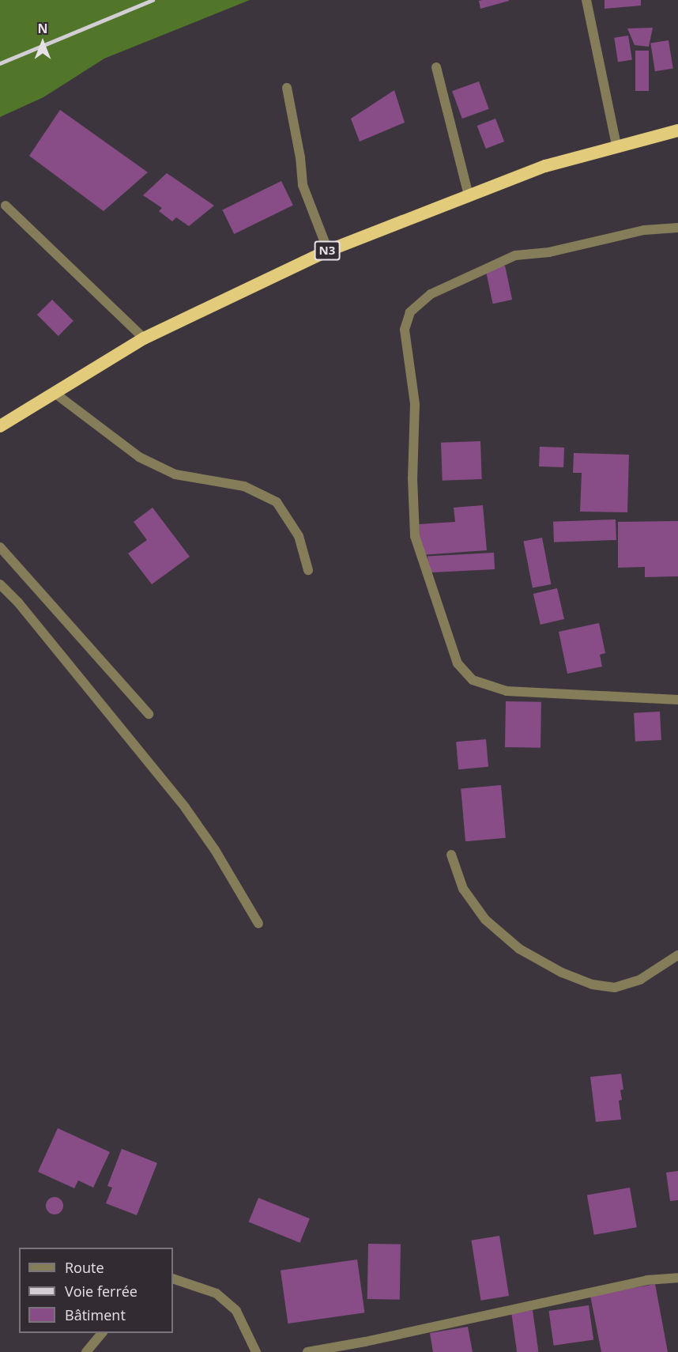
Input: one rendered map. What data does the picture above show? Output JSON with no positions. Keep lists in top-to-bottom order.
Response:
{
  "streets": {
    "highway": ["N3"]
  },
  "legend": ["Route", "Voie ferrée", "Bâtiment"],
  "north": "top"
}
